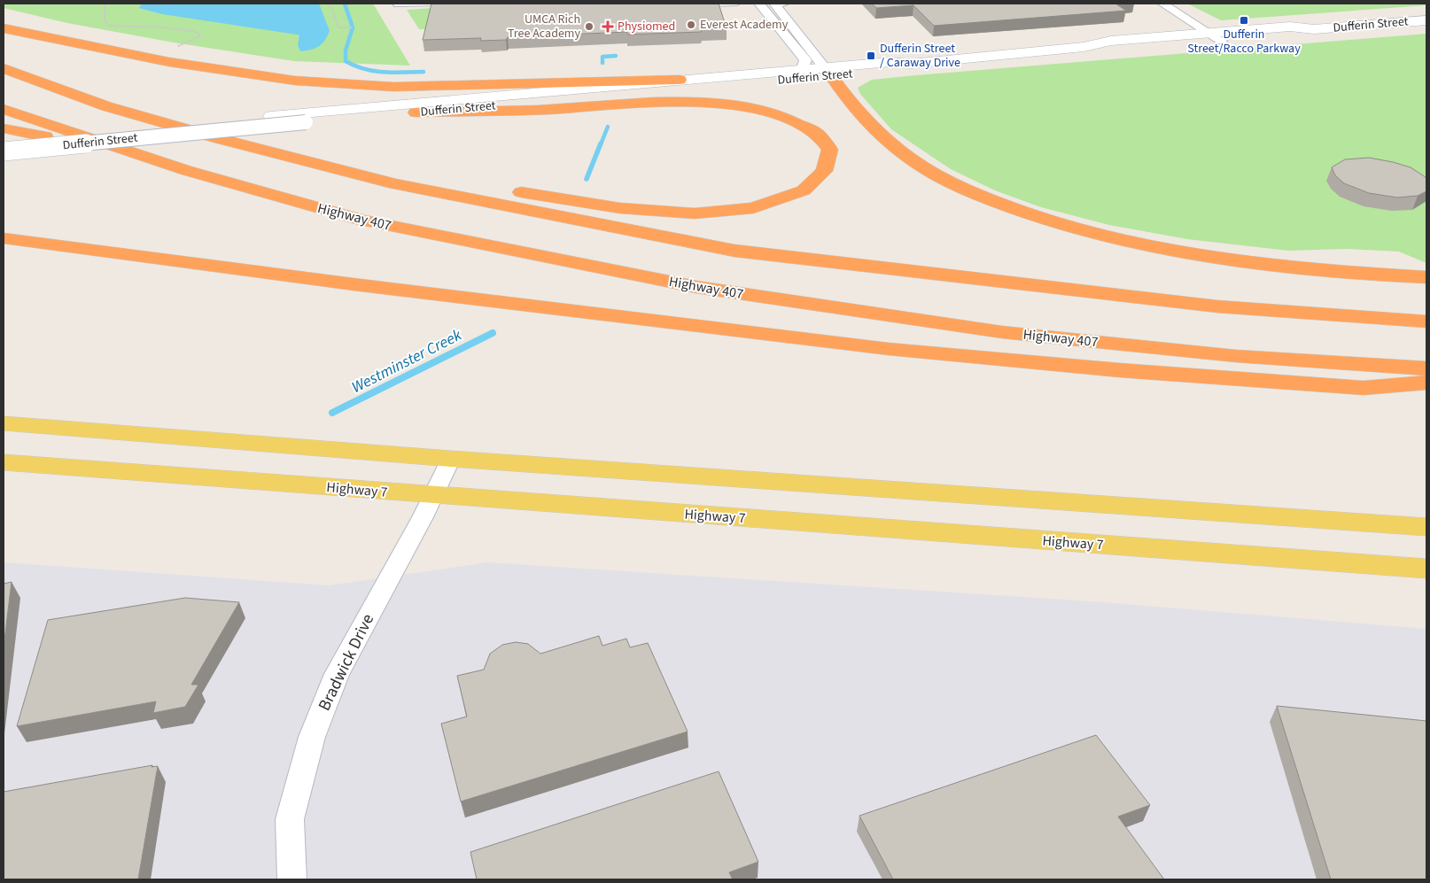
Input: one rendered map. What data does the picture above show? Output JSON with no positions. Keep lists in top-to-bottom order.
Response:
{
  "streets": {
    "highway": ["Highway 407"],
    "main road": ["Dufferin Street", "Highway 7"],
    "street": ["Bradwick Drive"]
  },
  "crossings": [
    ["Highway 7", "Bradwick Drive"]
  ],
  "water": ["Westminster Creek"],
  "places": {
    "transit": ["Dufferin Street/Racco Parkway", "Dufferin Street / Caraway Drive"],
    "other": ["Everest Academy", "UMCA Rich Tree Academy"],
    "health": ["Physiomed"]
  }
}
